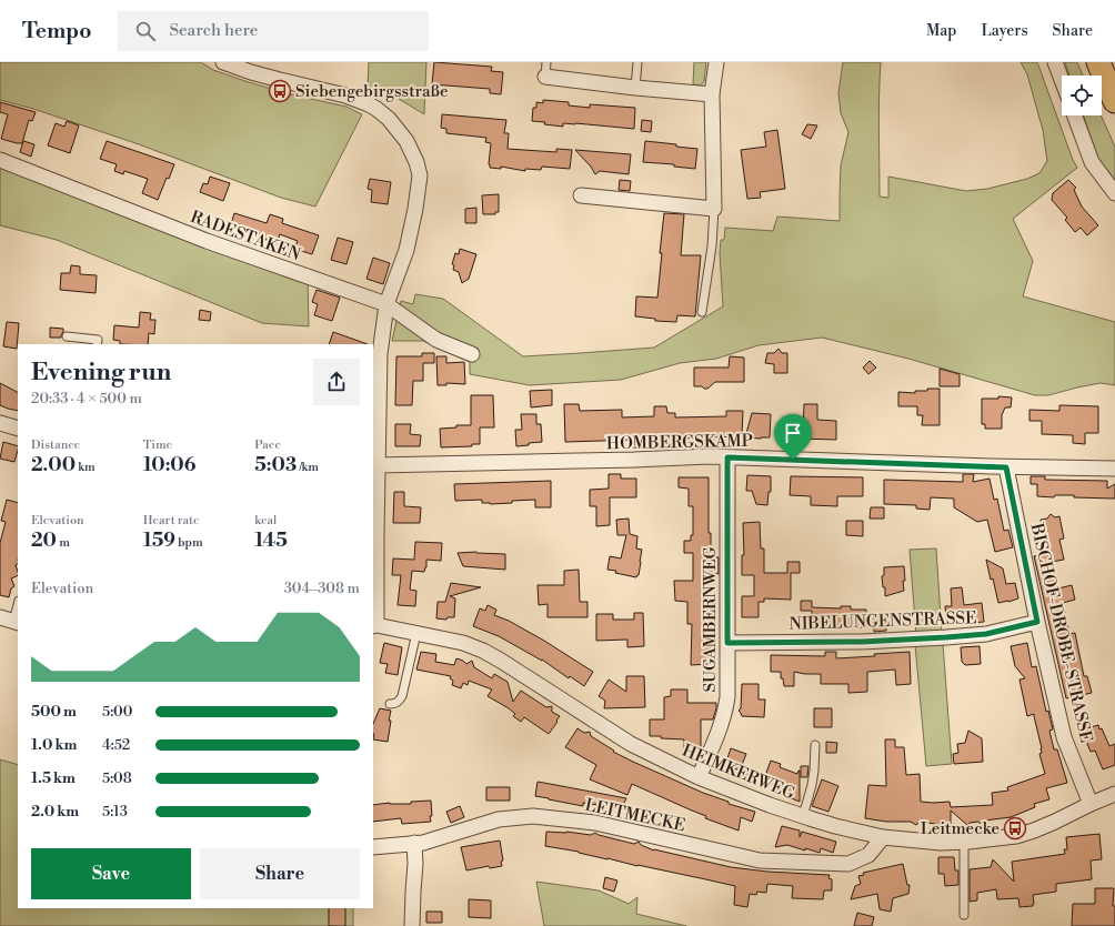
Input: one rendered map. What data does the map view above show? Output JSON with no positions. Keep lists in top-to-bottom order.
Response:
{
  "streets": {
    "street": [
      "RADESTAKEN",
      "HOMBERGSKAMP",
      "SUGAMBERNWEG",
      "NIBELUNGENSTRASSE",
      "BISCHOF-DROBE-STRASSE",
      "HEIMKERWEG",
      "LEITMECKE"
    ]
  },
  "crossings": [
    ["HOMBERGSKAMP", "SUGAMBERNWEG"],
    ["HOMBERGSKAMP", "BISCHOF-DROBE-STRASSE"],
    ["SUGAMBERNWEG", "NIBELUNGENSTRASSE"],
    ["SUGAMBERNWEG", "HEIMKERWEG"],
    ["NIBELUNGENSTRASSE", "BISCHOF-DROBE-STRASSE"],
    ["BISCHOF-DROBE-STRASSE", "HEIMKERWEG"],
    ["HEIMKERWEG", "LEITMECKE"]
  ],
  "places": {
    "bus stop": ["Siebengebirgsstraße", "Leitmecke"]
  },
  "page": {
    "header": "Tempo",
    "search": "Search here",
    "nav": ["Map", "Layers", "Share"],
    "heading": ["Evening run", "20:33 · 4 × 500 m"],
    "stats": [
      ["Distance", "2.00 km"],
      ["Time", "10:06"],
      ["Pace", "5:03 /km"],
      ["Elevation", "20 m"],
      ["Heart rate", "159 bpm"],
      ["kcal", "145"]
    ],
    "chart": ["Elevation", "304–308 m"],
    "list": [
      {
        "name": "500 m",
        "note": "5:00"
      },
      {
        "name": "1.0 km",
        "note": "4:52"
      },
      {
        "name": "1.5 km",
        "note": "5:08"
      },
      {
        "name": "2.0 km",
        "note": "5:13"
      }
    ],
    "buttons": ["Save", "Share"]
  }
}
